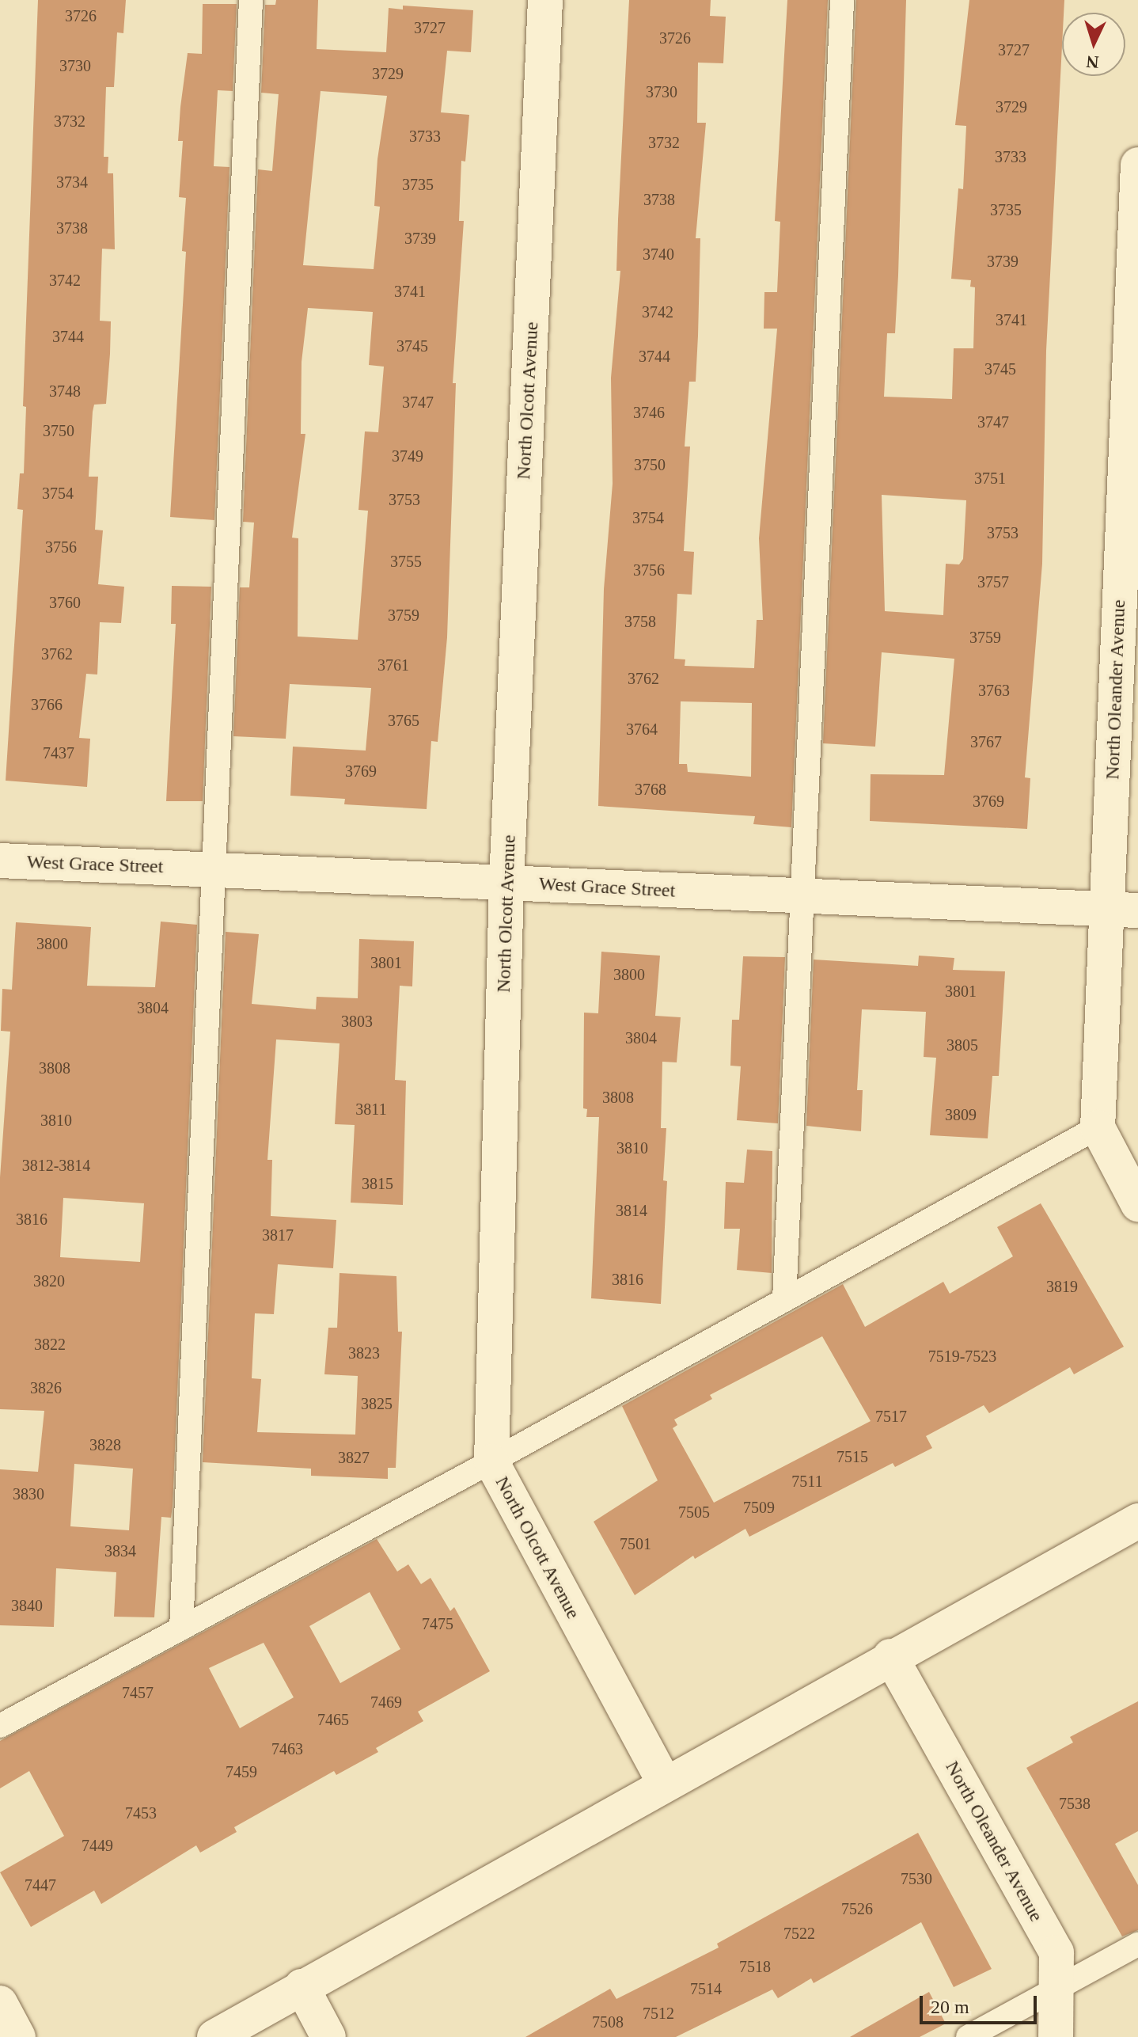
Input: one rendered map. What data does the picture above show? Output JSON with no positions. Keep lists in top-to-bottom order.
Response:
{
  "streets": {
    "street": ["North Olcott Avenue", "North Oleander Avenue", "West Grace Street"]
  },
  "crossings": [
    ["North Olcott Avenue", "West Grace Street"],
    ["North Oleander Avenue", "West Grace Street"]
  ],
  "house_numbers": [
    "3726",
    "3727",
    "3726",
    "3727",
    "3730",
    "3729",
    "3730",
    "3729",
    "3732",
    "3733",
    "3732",
    "3733",
    "3734",
    "3735",
    "3738",
    "3735",
    "3738",
    "3739",
    "3740",
    "3739",
    "3742",
    "3741",
    "3742",
    "3741",
    "3744",
    "3745",
    "3744",
    "3745",
    "3748",
    "3747",
    "3746",
    "3747",
    "3750",
    "3749",
    "3750",
    "3751",
    "3754",
    "3753",
    "3754",
    "3753",
    "3756",
    "3755",
    "3756",
    "3757",
    "3760",
    "3759",
    "3758",
    "3759",
    "3762",
    "3761",
    "3762",
    "3763",
    "3766",
    "3765",
    "3764",
    "3767",
    "7437",
    "3769",
    "3768",
    "3769",
    "3800",
    "3801",
    "3800",
    "3801",
    "3804",
    "3803",
    "3804",
    "3805",
    "3808",
    "3808",
    "3811",
    "3809",
    "3810",
    "3810",
    "3812-3814",
    "3815",
    "3814",
    "3816",
    "3817",
    "3816",
    "3820",
    "3819",
    "3822",
    "3823",
    "7519-7523",
    "3826",
    "3825",
    "7517",
    "3828",
    "7515",
    "3827",
    "7511",
    "3830",
    "7509",
    "7505",
    "7501",
    "3834",
    "3840",
    "7475",
    "7457",
    "7469",
    "7465",
    "7463",
    "7459",
    "7538",
    "7453",
    "7449",
    "7530",
    "7447",
    "7526",
    "7522",
    "7518",
    "7514",
    "7512",
    "7508"
  ],
  "scale_bar": "20 m",
  "north": "bottom"
}
